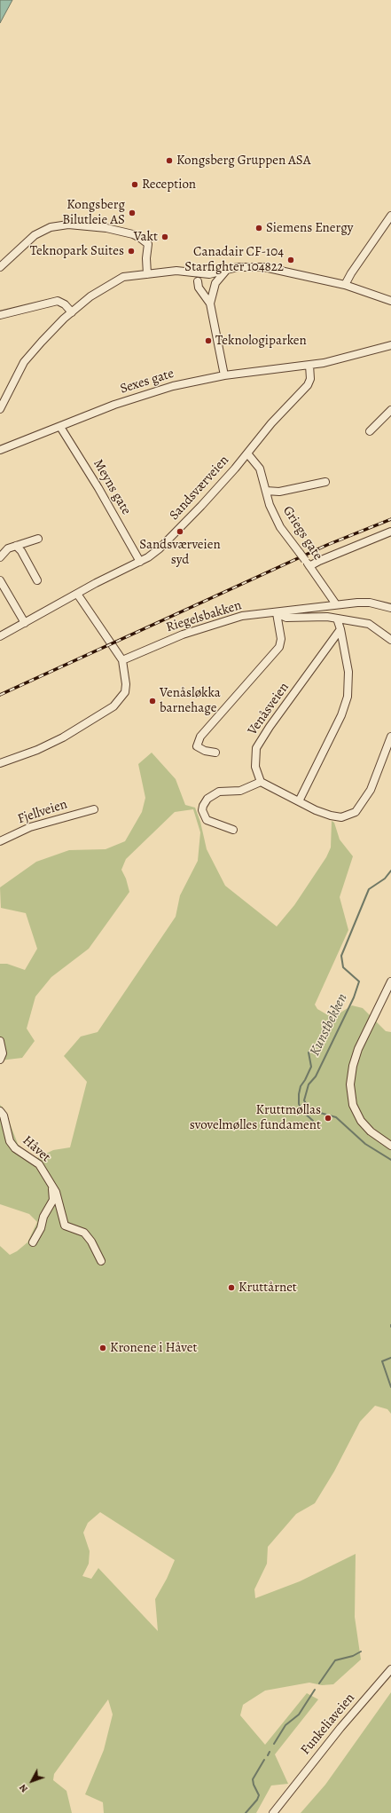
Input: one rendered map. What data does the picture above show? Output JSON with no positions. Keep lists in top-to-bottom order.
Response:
{
  "streets": {
    "street": [
      "Sexes gate",
      "Meyns gate",
      "Sandsværveien",
      "Griegs gate",
      "Riegelsbakken",
      "Venåsveien",
      "Fjellveien",
      "Håvet",
      "Funkeliaveien"
    ]
  },
  "crossings": [
    ["Sexes gate", "Meyns gate"],
    ["Sexes gate", "Sandsværveien"],
    ["Meyns gate", "Sandsværveien"],
    ["Sandsværveien", "Griegs gate"]
  ],
  "water": ["Kunstbekken"],
  "places": [
    "Kongsberg Gruppen ASA",
    "Reception",
    "Kongsberg Bilutleie AS",
    "Siemens Energy",
    "Vakt",
    "Teknopark Suites",
    "Canadair CF-104 Starfighter 104822",
    "Teknologiparken",
    "Sandsværveien syd",
    "Venåsløkka barnehage",
    "Kruttmøllas svovelmølles fundament",
    "Kruttårnet",
    "Kronene i Håvet"
  ],
  "north": "bottom left"
}
